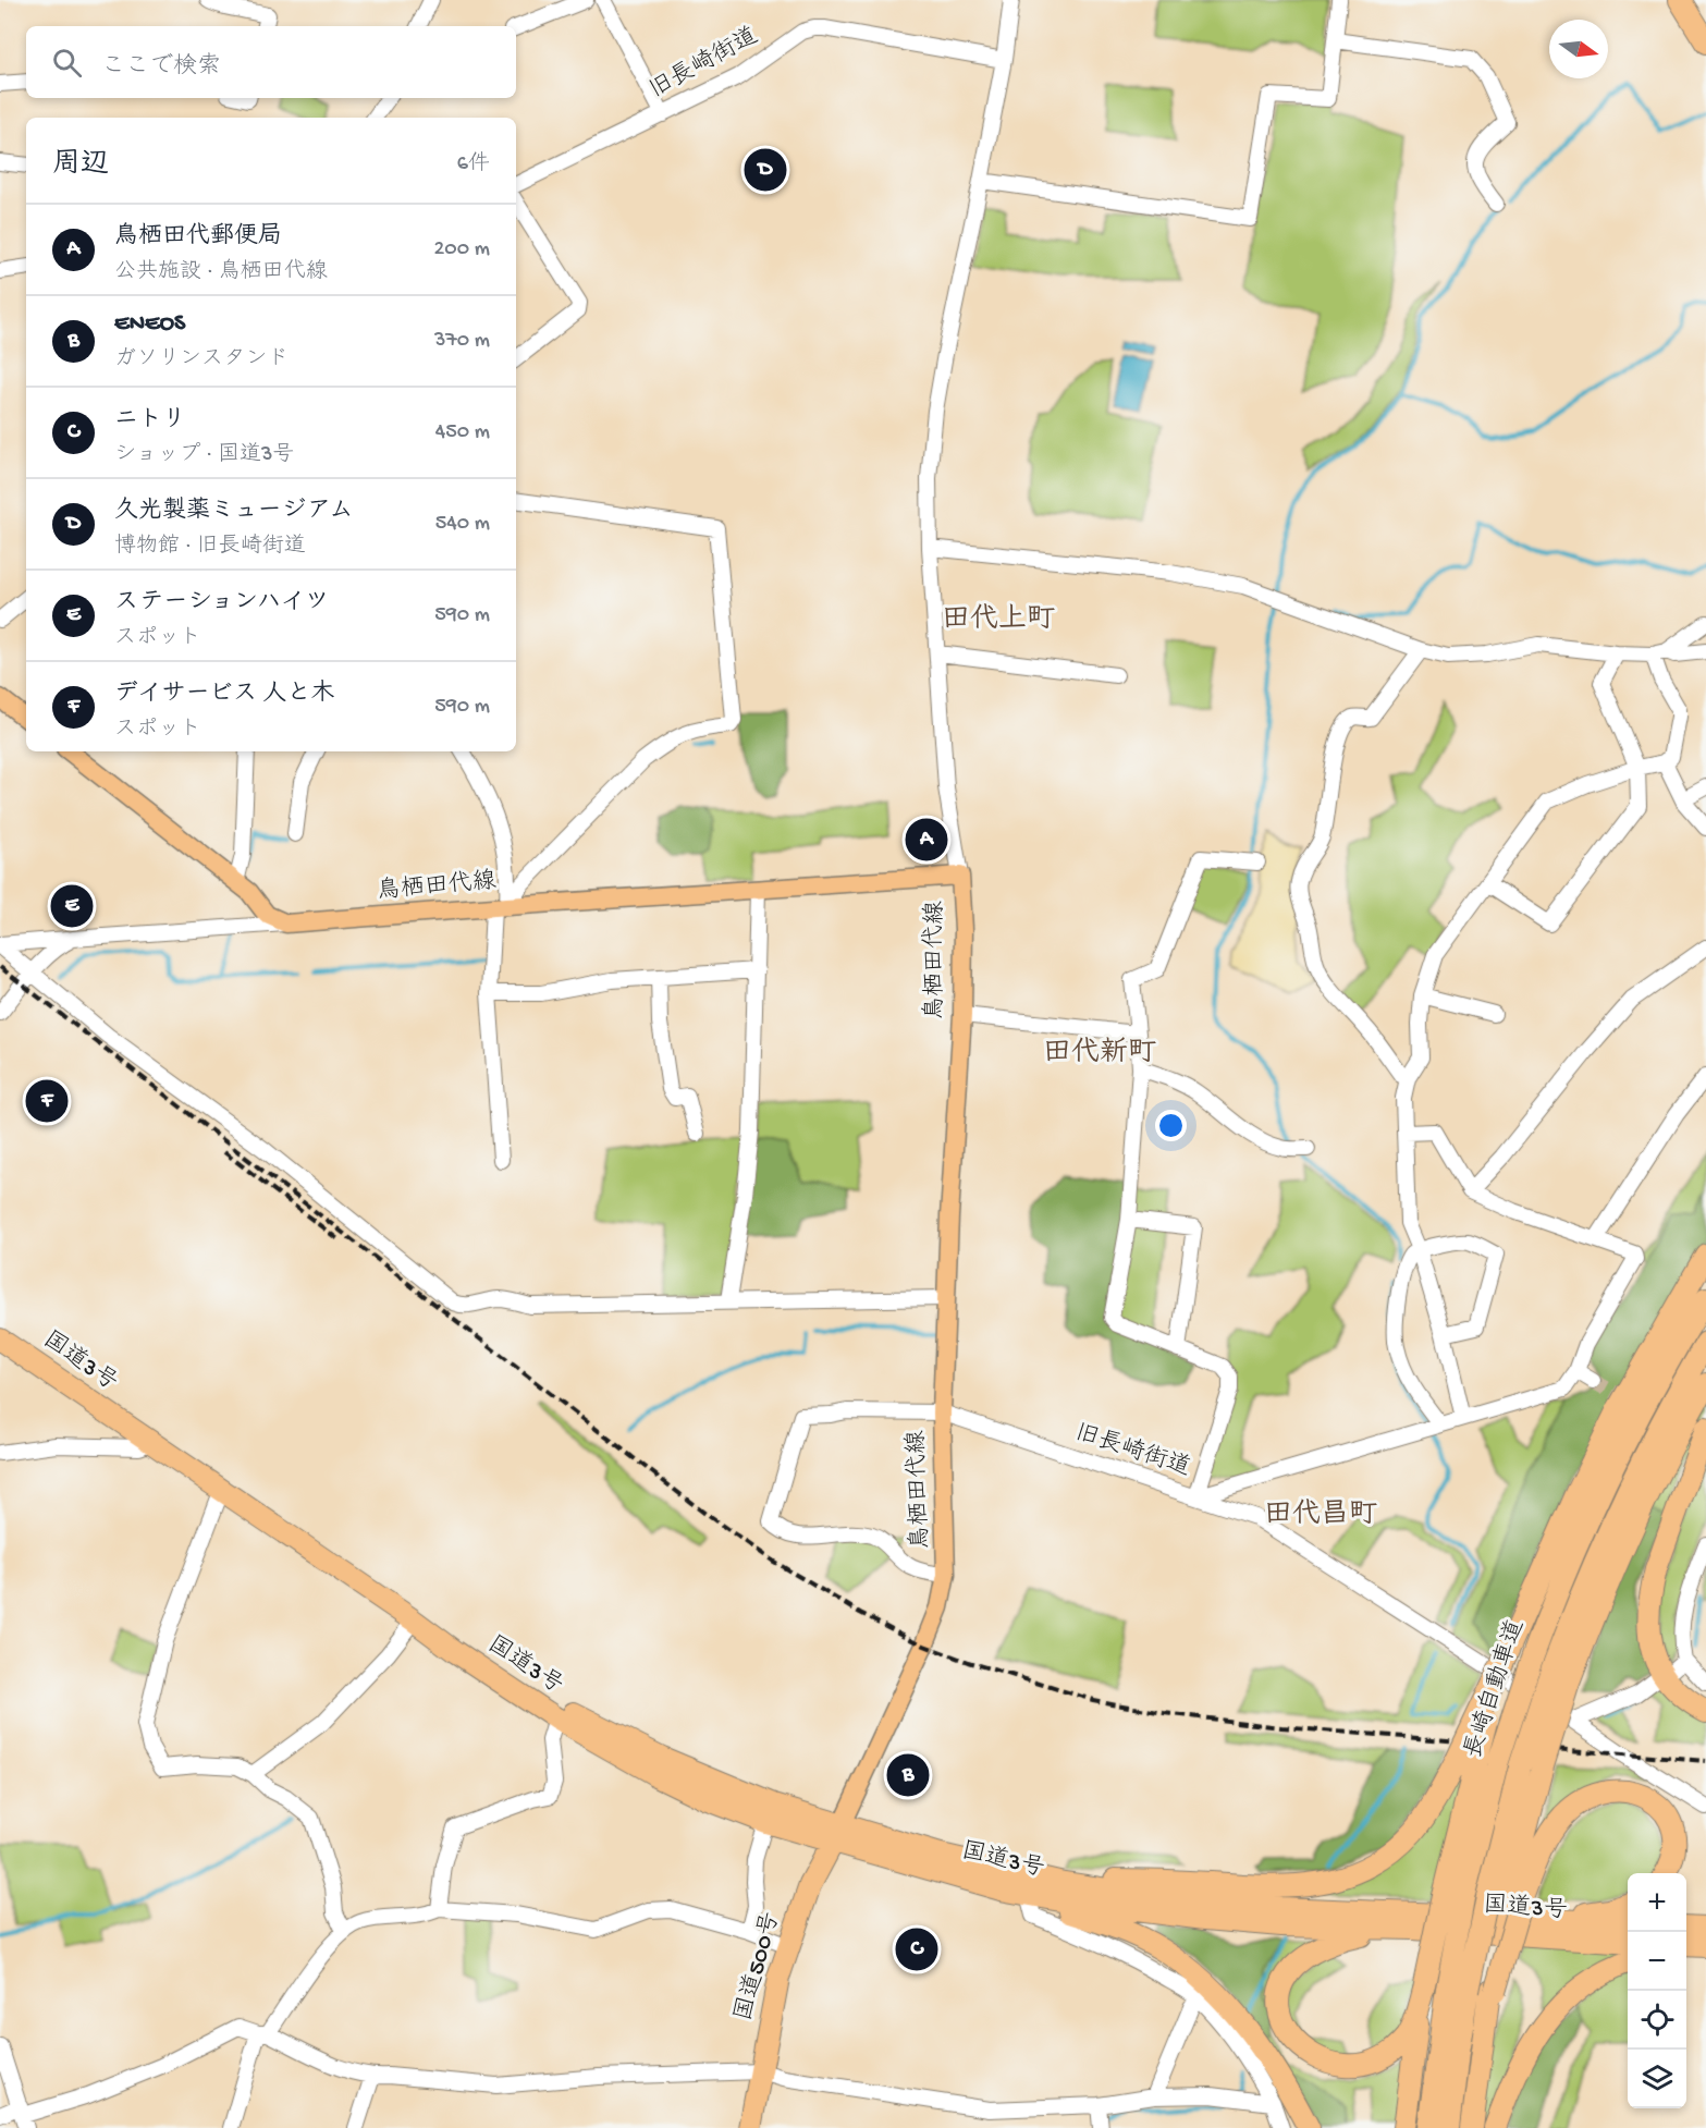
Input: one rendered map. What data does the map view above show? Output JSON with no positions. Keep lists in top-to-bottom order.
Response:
{
  "streets": {
    "highway": ["国道3号", "長崎自動車道", "国道500号"],
    "main road": ["鳥栖田代線"],
    "street": ["旧長崎街道"]
  },
  "crossings": [
    ["旧長崎街道", "鳥栖田代線"],
    ["鳥栖田代線", "国道3号"],
    ["鳥栖田代線", "国道500号"],
    ["国道3号", "長崎自動車道"],
    ["国道3号", "国道500号"]
  ],
  "districts": ["田代上町", "田代新町", "田代昌町"],
  "north": "right",
  "page": {
    "search": "ここで検索",
    "heading": ["周辺", "6件"],
    "pins": [
      "D",
      "A",
      "E",
      "F",
      "B",
      "C"
    ],
    "list": [
      {
        "mark": "A",
        "name": "鳥栖田代郵便局",
        "note": "公共施設 · 鳥栖田代線",
        "value": "200 m"
      },
      {
        "mark": "B",
        "name": "ENEOS",
        "note": "ガソリンスタンド",
        "value": "370 m"
      },
      {
        "mark": "C",
        "name": "ニトリ",
        "note": "ショップ · 国道3号",
        "value": "450 m"
      },
      {
        "mark": "D",
        "name": "久光製薬ミュージアム",
        "note": "博物館 · 旧長崎街道",
        "value": "540 m"
      },
      {
        "mark": "E",
        "name": "ステーションハイツ",
        "note": "スポット",
        "value": "590 m"
      },
      {
        "mark": "F",
        "name": "デイサービス 人と木",
        "note": "スポット",
        "value": "590 m"
      }
    ],
    "map_buttons": ["+", "−"]
  }
}
